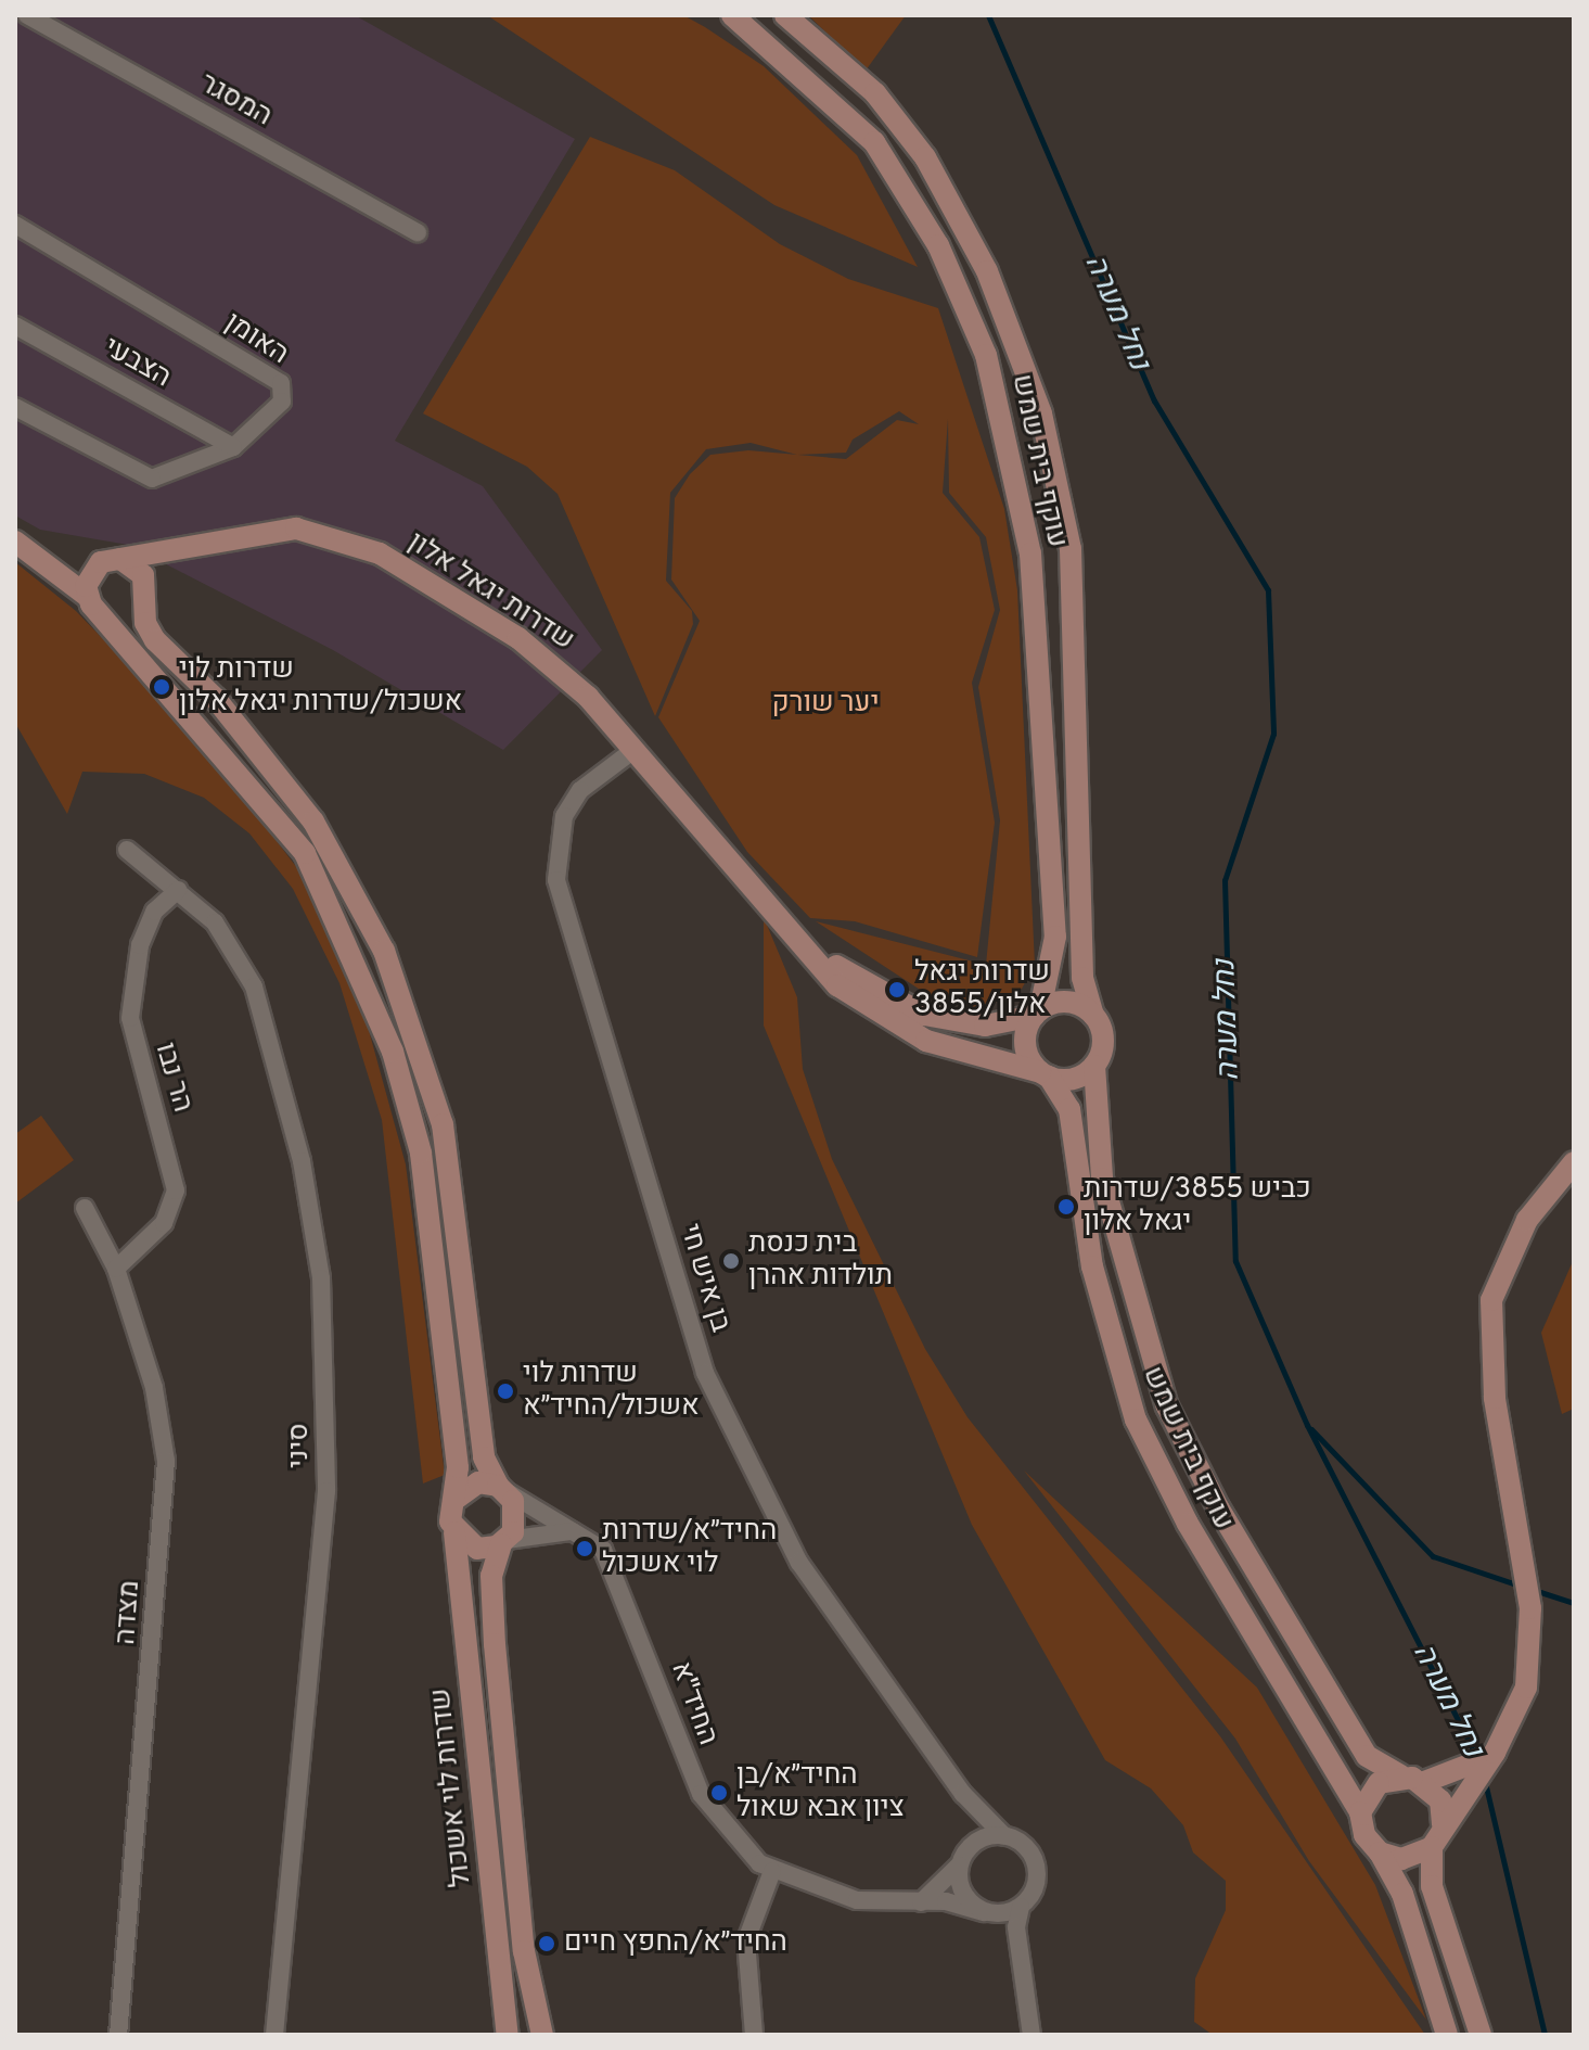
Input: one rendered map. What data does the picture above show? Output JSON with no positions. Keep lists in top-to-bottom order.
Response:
{
  "streets": {
    "main road": ["עוקף בית שמש", "שדרות יגאל אלון", "שדרות לוי אשכול"],
    "street": [
      "המסגר",
      "האומן",
      "הצבעי",
      "הר נבו",
      "בן איש חי",
      "סיני",
      "מצדה",
      "החיד\"א"
    ]
  },
  "crossings": [
    ["האומן", "הצבעי"],
    ["עוקף בית שמש", "שדרות יגאל אלון"],
    ["שדרות יגאל אלון", "בן איש חי"],
    ["שדרות יגאל אלון", "החיד\"א"],
    ["שדרות יגאל אלון", "שדרות לוי אשכול"],
    ["הר נבו", "סיני"],
    ["הר נבו", "מצדה"],
    ["בן איש חי", "החיד\"א"],
    ["החיד\"א", "שדרות לוי אשכול"]
  ],
  "water": ["נחל מערה"],
  "parks": ["יער שורק"],
  "places": [
    "שדרות לוי אשכול/שדרות יגאל אלון",
    "שדרות יגאל אלון/3855",
    "כביש 3855/שדרות יגאל אלון",
    "בית כנסת תולדות אהרן",
    "שדרות לוי אשכול/החיד״א",
    "החיד״א/שדרות לוי אשכול",
    "החיד״א/בן ציון אבא שאול",
    "החיד״א/החפץ חיים"
  ]
}
